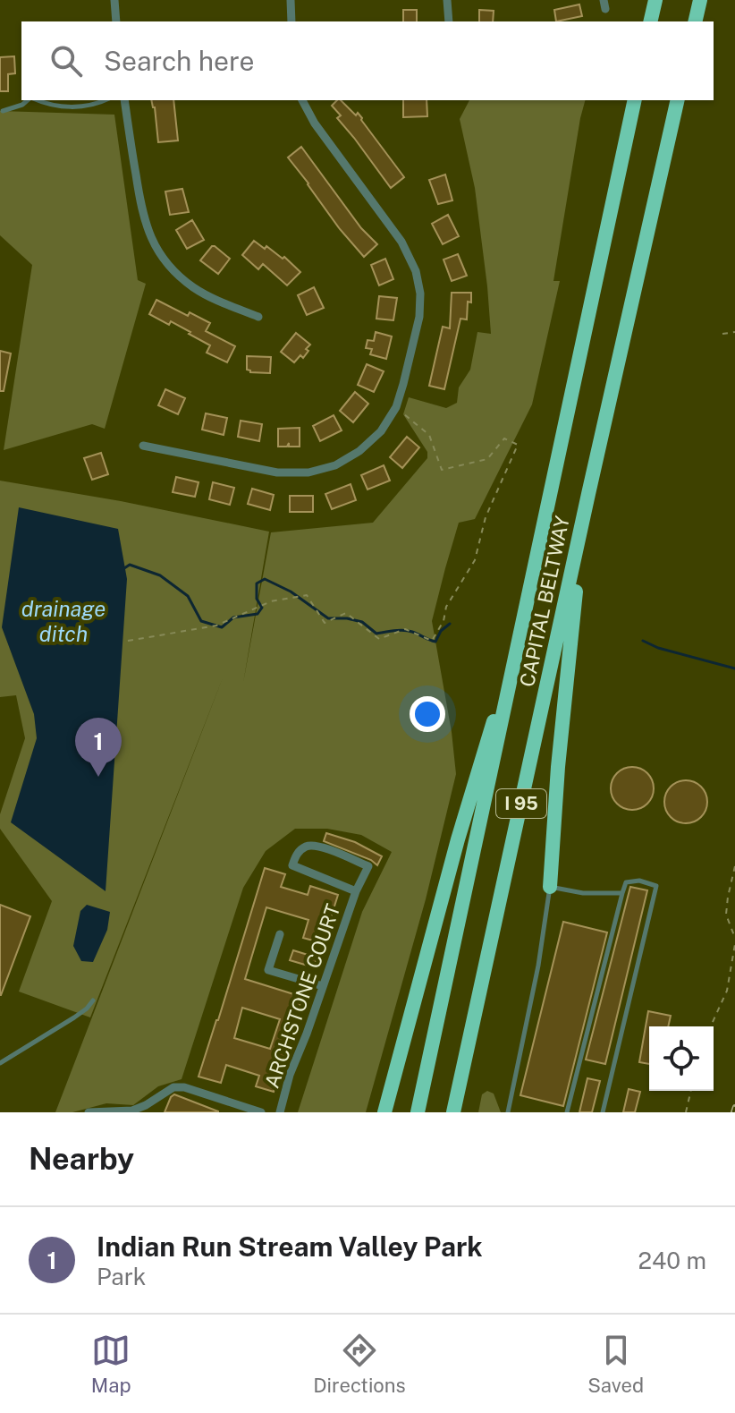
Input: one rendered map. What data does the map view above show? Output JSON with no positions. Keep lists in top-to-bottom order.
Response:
{
  "streets": {
    "highway": ["CAPITAL BELTWAY", "I 95"],
    "street": ["ARCHSTONE COURT"]
  },
  "water": ["drainage ditch"],
  "page": {
    "search": "Search here",
    "pins": "1",
    "heading": "Nearby",
    "list": [
      {
        "mark": "1",
        "name": "Indian Run Stream Valley Park",
        "note": "Park",
        "value": "240 m"
      }
    ],
    "nav": ["Map", "Directions", "Saved"]
  }
}
